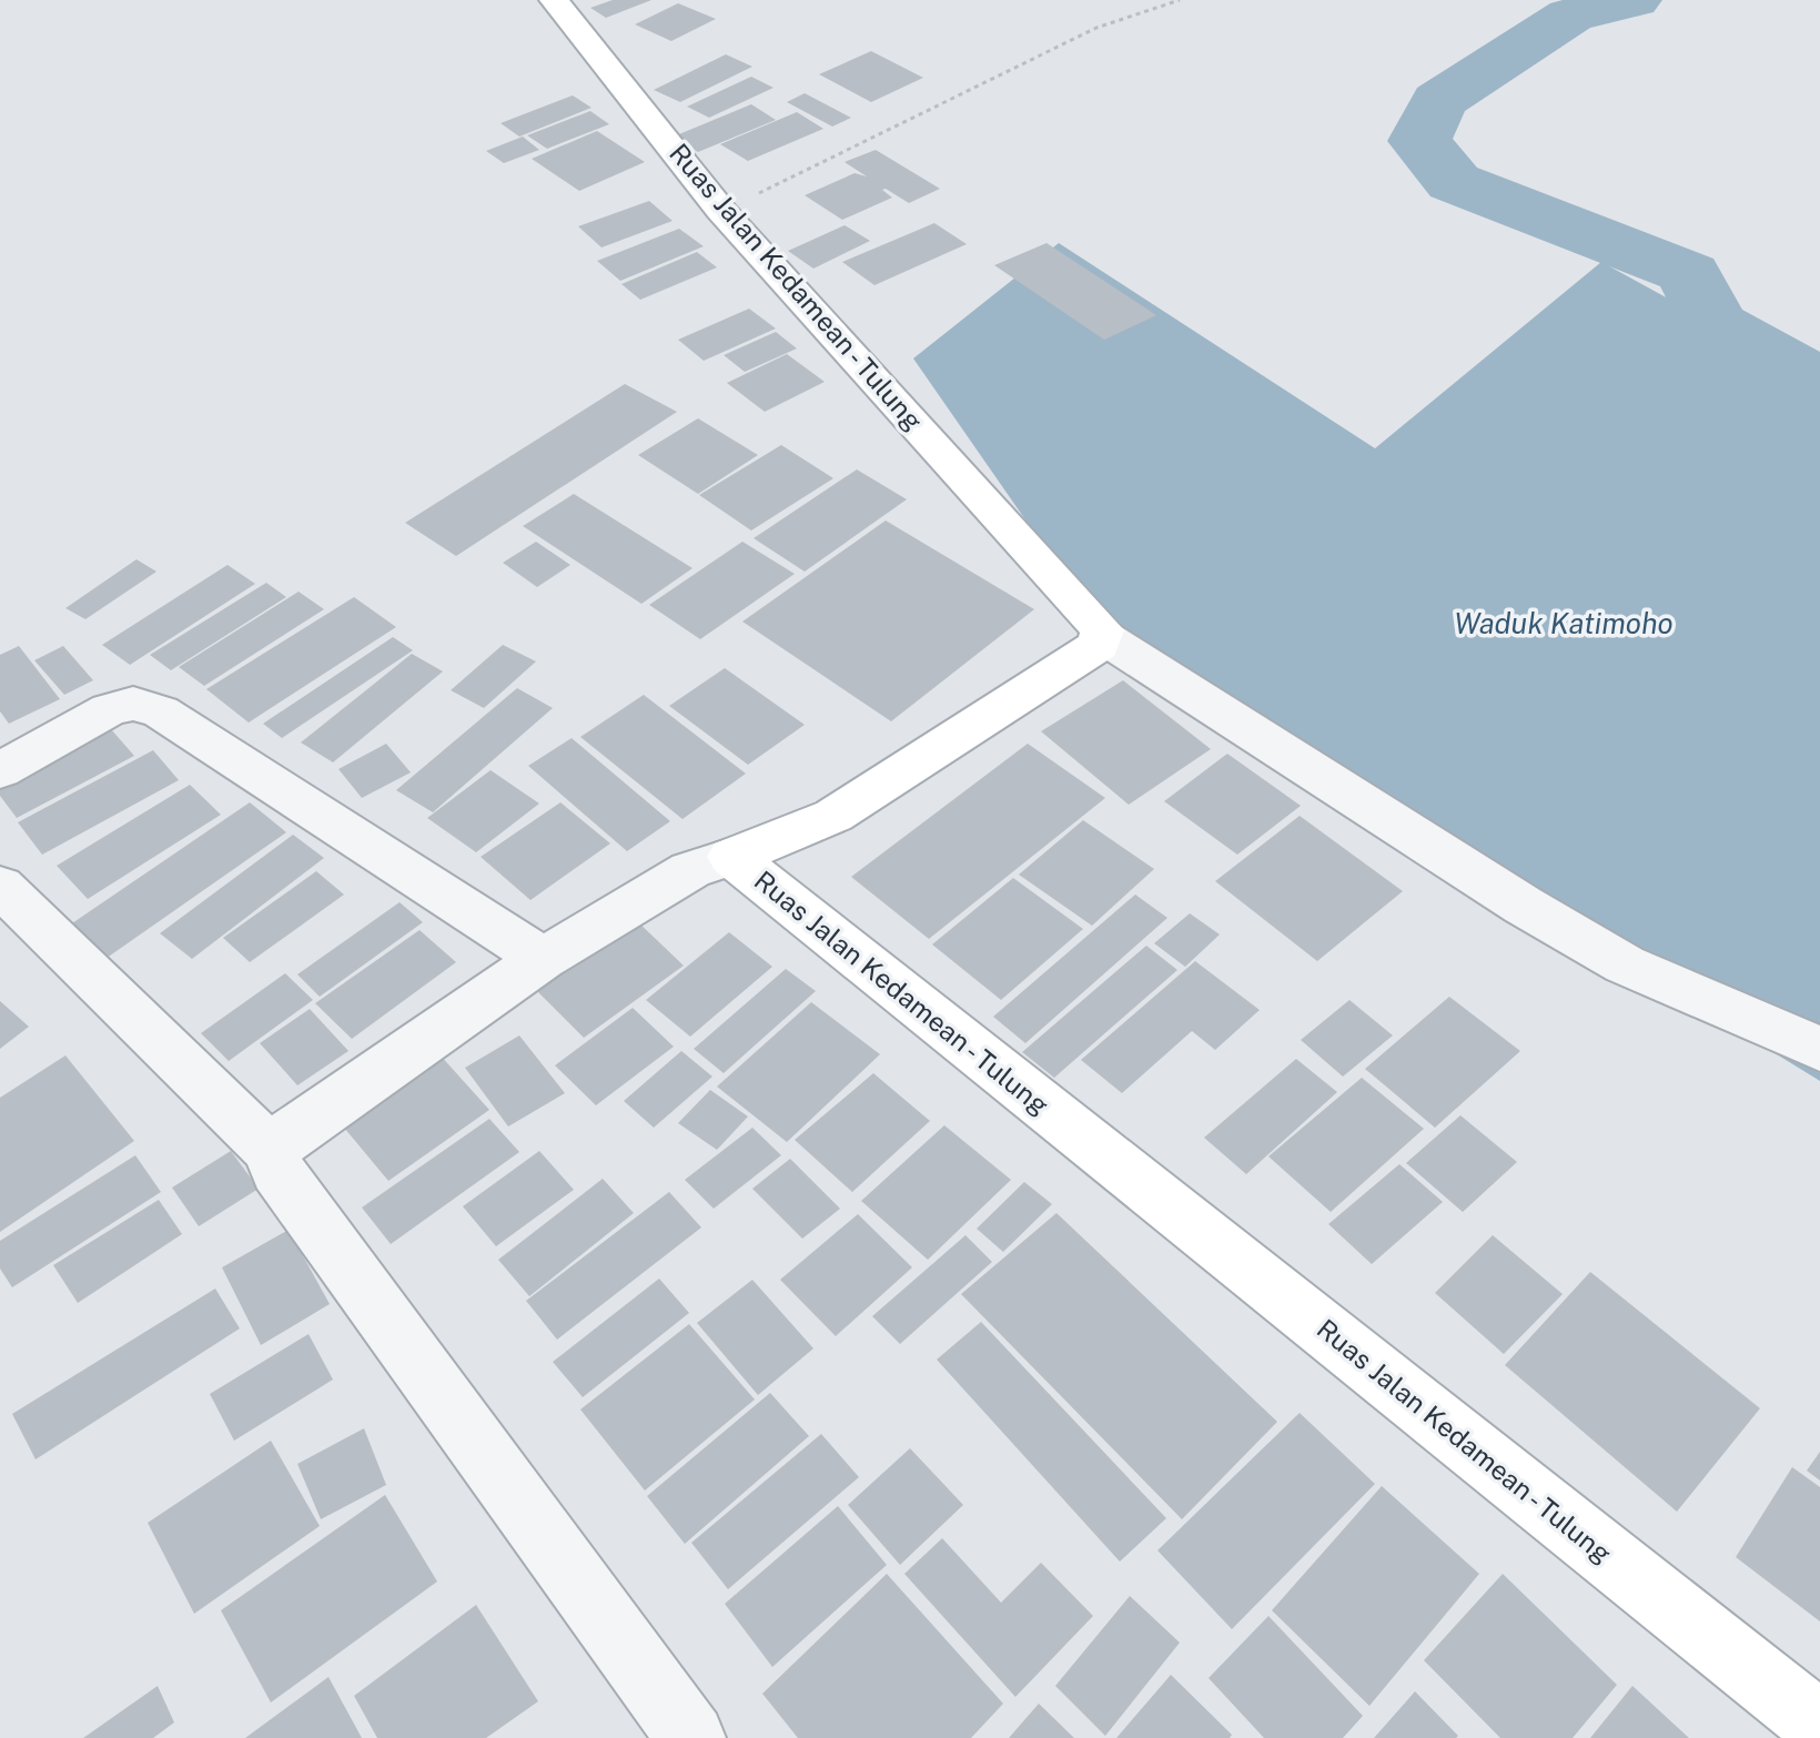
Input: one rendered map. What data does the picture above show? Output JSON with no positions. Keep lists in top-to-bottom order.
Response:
{
  "streets": {
    "main road": ["Ruas Jalan Kedamean - Tulung"]
  },
  "water": ["Waduk Katimoho"]
}
